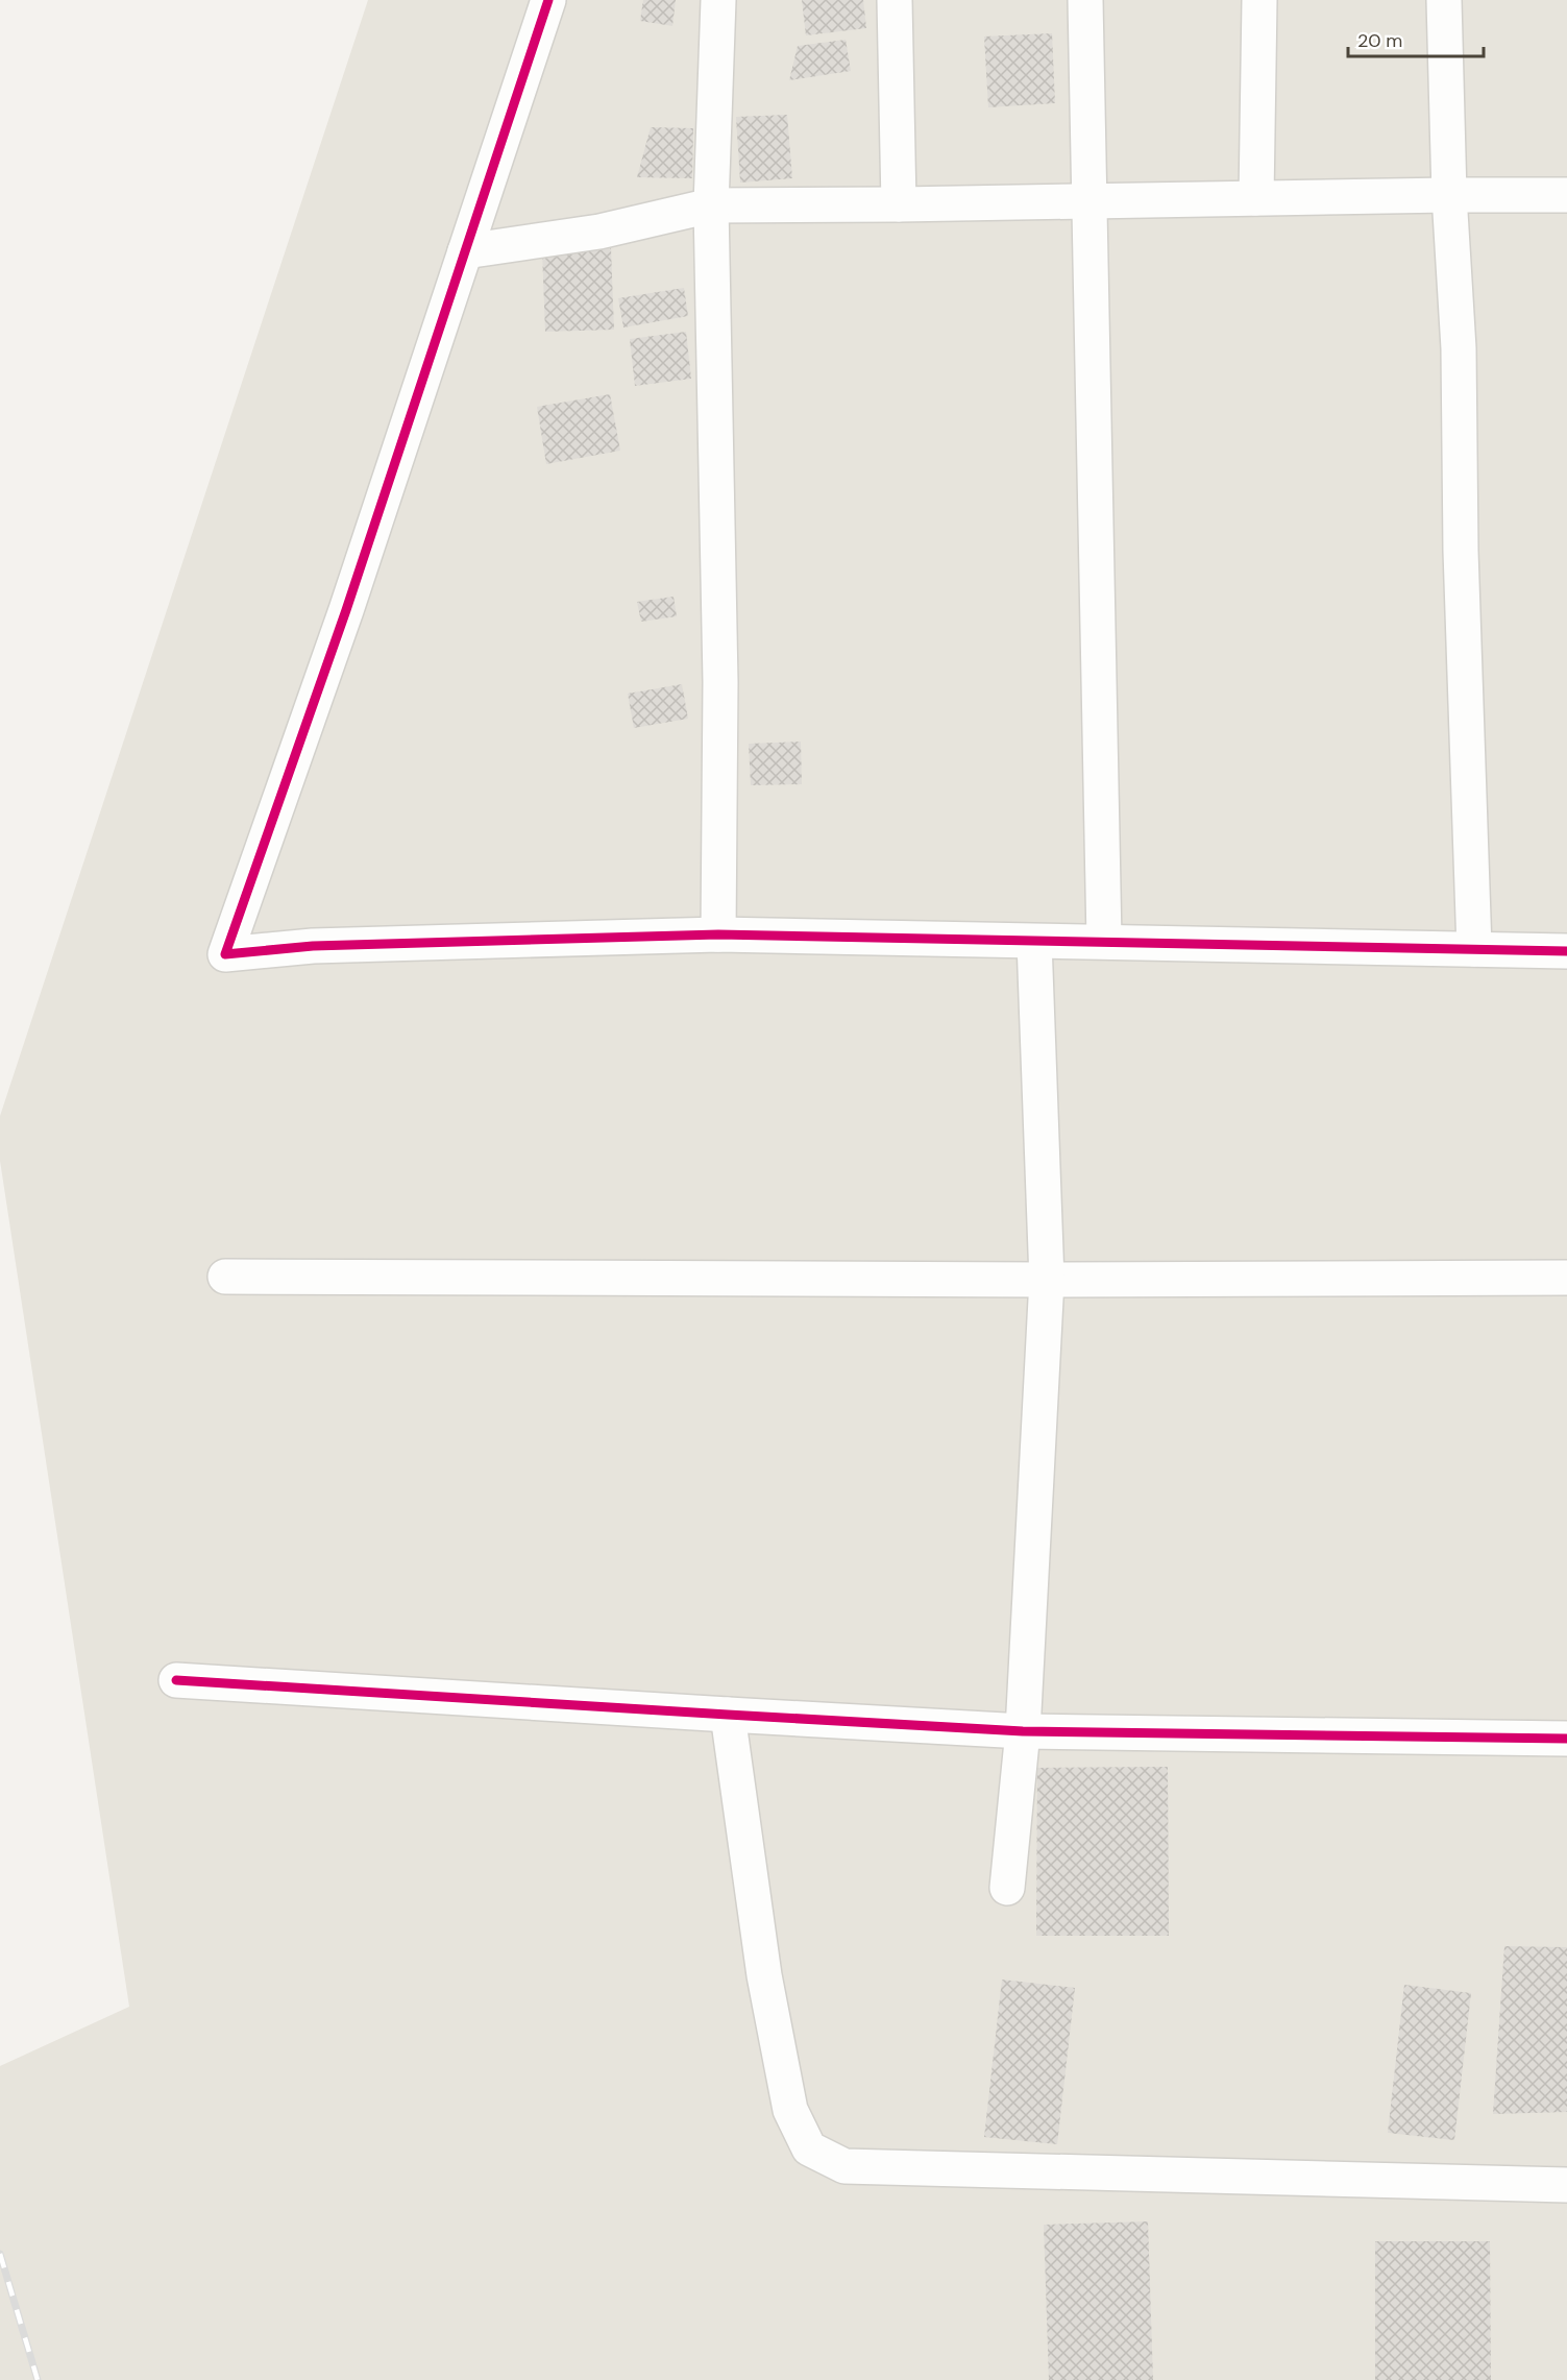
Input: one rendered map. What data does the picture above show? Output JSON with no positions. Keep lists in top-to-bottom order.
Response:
{
  "scale_bar": "20 m"
}
